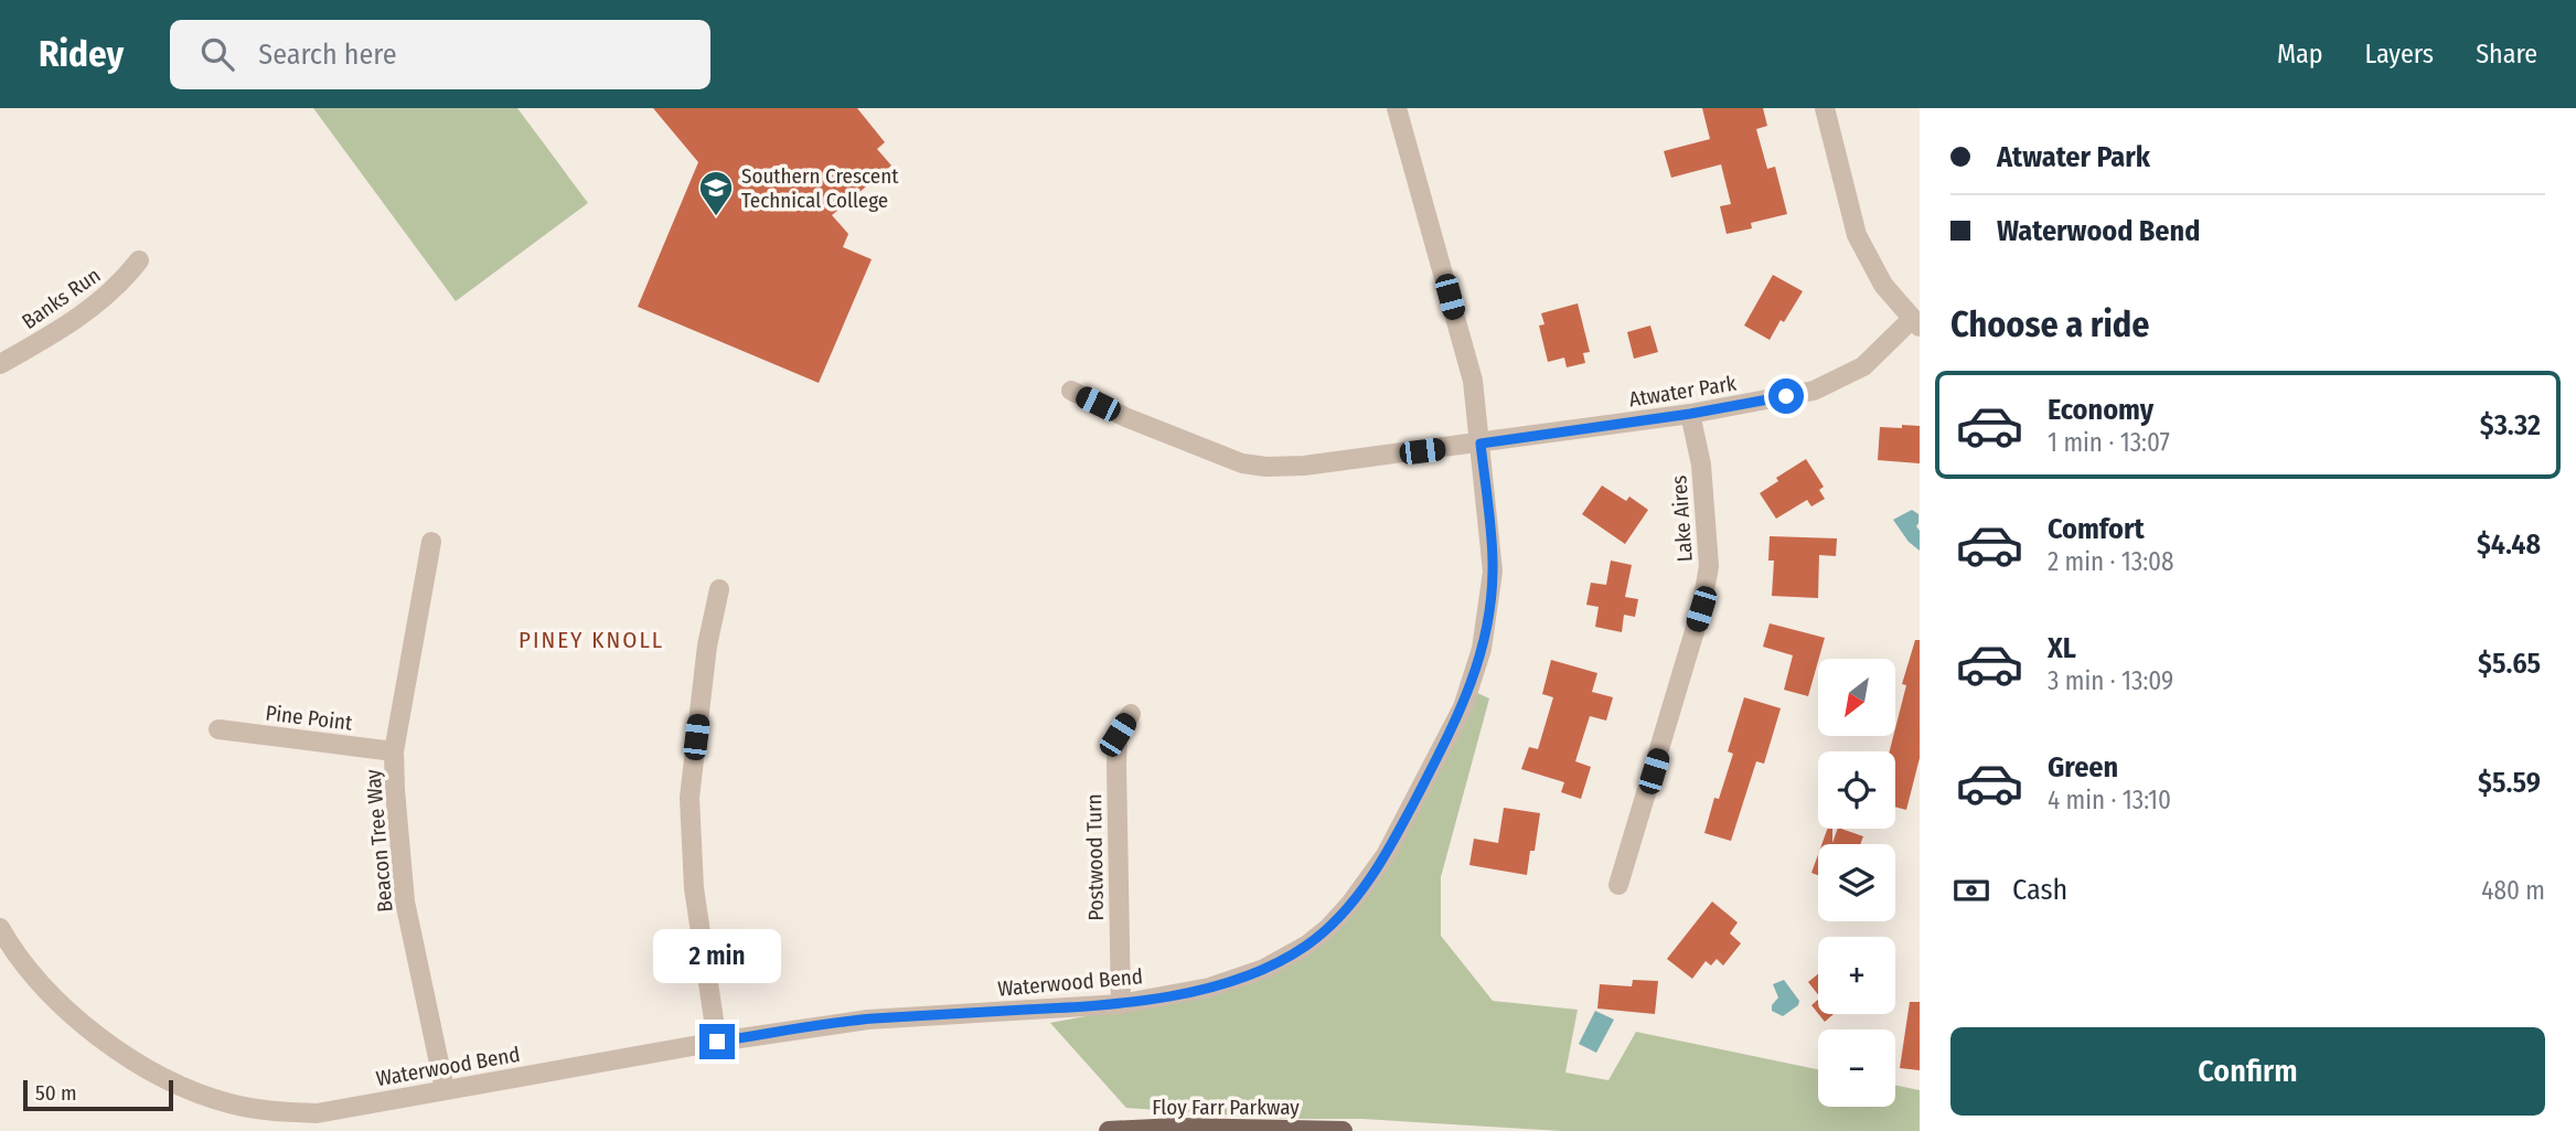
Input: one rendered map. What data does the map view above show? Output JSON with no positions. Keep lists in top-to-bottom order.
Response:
{
  "streets": {
    "main road": ["Floy Farr Parkway"],
    "street": [
      "Banks Run",
      "Atwater Park",
      "Lake Aires",
      "Pine Point",
      "Beacon Tree Way",
      "Postwood Turn",
      "Waterwood Bend"
    ]
  },
  "crossings": [
    ["Atwater Park", "Lake Aires"],
    ["Atwater Park", "Waterwood Bend"],
    ["Pine Point", "Beacon Tree Way"],
    ["Beacon Tree Way", "Waterwood Bend"],
    ["Postwood Turn", "Waterwood Bend"]
  ],
  "districts": ["PINEY KNOLL"],
  "places": {
    "school or university": ["Southern Crescent Technical College"]
  },
  "scale_bar": "50 m",
  "north": "bottom left",
  "page": {
    "header": "Ridey",
    "search": "Search here",
    "nav": ["Map", "Layers", "Share"],
    "banner": ["Atwater Park", "Waterwood Bend"],
    "heading": "Choose a ride",
    "list": [
      {
        "name": "Economy",
        "note": "1 min · 13:07",
        "value": "$3.32"
      },
      {
        "name": "Comfort",
        "note": "2 min · 13:08",
        "value": "$4.48"
      },
      {
        "name": "XL",
        "note": "3 min · 13:09",
        "value": "$5.65"
      },
      {
        "name": "Green",
        "note": "4 min · 13:10",
        "value": "$5.59"
      }
    ],
    "map_buttons": ["+", "−"],
    "pay": ["Cash", "480 m"],
    "bubble": "2 min",
    "buttons": "Confirm",
    "scale": "50 m"
  }
}
